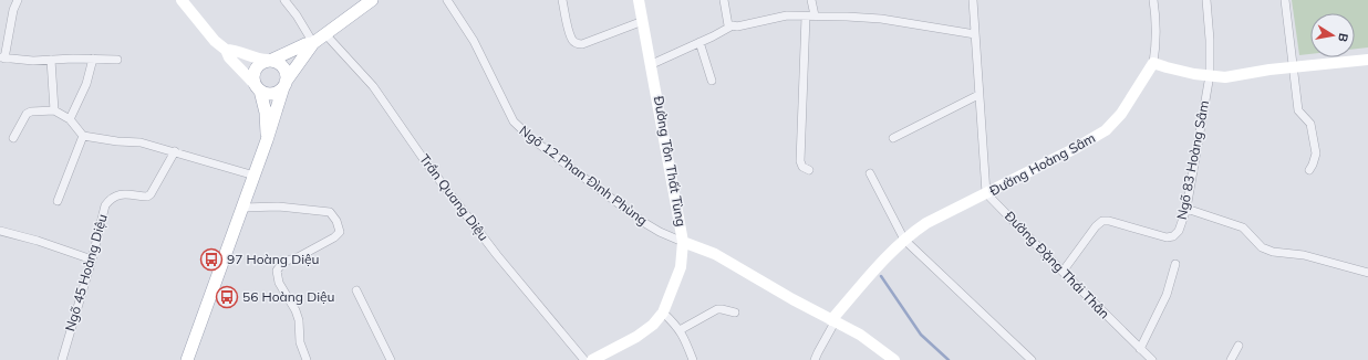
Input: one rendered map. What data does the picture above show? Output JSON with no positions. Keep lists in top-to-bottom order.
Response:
{
  "streets": {
    "street": [
      "Ngõ 83 Hoàng Sâm",
      "Đường Tôn Thất Tùng",
      "Đường Hoàng Sâm",
      "Ngõ 12 Phan Đình Phùng",
      "Trần Quang Diệu",
      "Đường Đặng Thái Thân",
      "Ngõ 45 Hoàng Diệu"
    ]
  },
  "crossings": [
    ["Ngõ 83 Hoàng Sâm", "Đường Đặng Thái Thân"],
    ["Đường Tôn Thất Tùng", "Đường Hoàng Sâm"],
    ["Đường Tôn Thất Tùng", "Ngõ 12 Phan Đình Phùng"],
    ["Đường Hoàng Sâm", "Đường Đặng Thái Thân"]
  ],
  "places": {
    "bus stop": ["97 Hoàng Diệu", "56 Hoàng Diệu"]
  },
  "north": "right"
}
